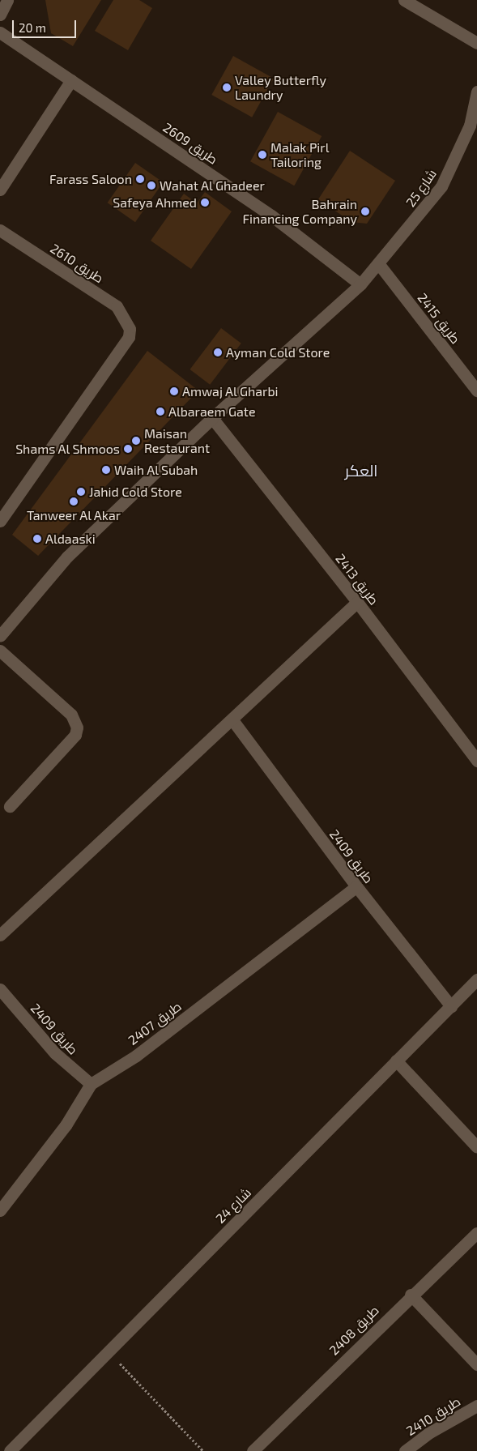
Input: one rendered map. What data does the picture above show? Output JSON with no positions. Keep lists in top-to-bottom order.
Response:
{
  "streets": {
    "street": [
      "طريق 2609",
      "شارع 25",
      "طريق 2610",
      "طريق 2415",
      "طريق 2413",
      "طريق 2409",
      "طريق 2407",
      "شارع 24",
      "طريق 2408",
      "طريق 2410"
    ]
  },
  "crossings": [
    ["طريق 2609", "شارع 25"],
    ["شارع 25", "طريق 2415"],
    ["شارع 25", "طريق 2413"],
    ["طريق 2409", "طريق 2407"],
    ["طريق 2409", "شارع 24"]
  ],
  "districts": ["العكر"],
  "places": [
    "Valley Butterfly Laundry",
    "Malak Pirl Tailoring",
    "Farass Saloon",
    "Wahat Al Ghadeer",
    "Safeya Ahmed",
    "Bahrain Financing Company",
    "Ayman Cold Store",
    "Amwaj Al Gharbi",
    "Albaraem Gate",
    "Maisan Restaurant",
    "Shams Al Shmoos",
    "Waih Al Subah",
    "Jahid Cold Store",
    "Tanweer Al Akar",
    "Aldaaski"
  ],
  "scale_bar": "20 m"
}
